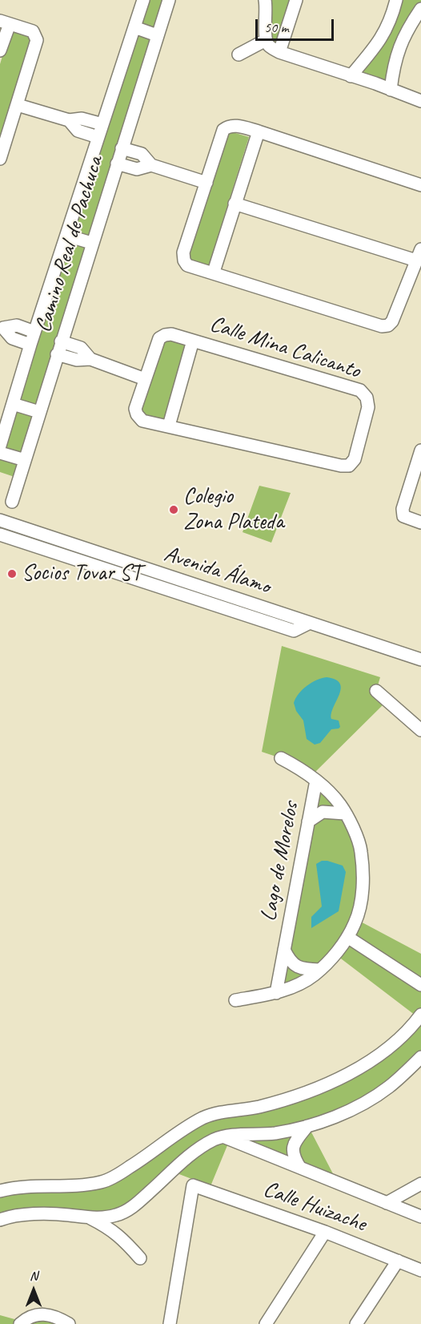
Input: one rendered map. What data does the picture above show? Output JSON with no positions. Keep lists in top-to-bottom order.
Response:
{
  "streets": {
    "street": [
      "Camino Real de Pachuca",
      "Calle Mina Calicanto",
      "Avenida Álamo",
      "Lago de Morelos",
      "Calle Huizache"
    ]
  },
  "places": ["Colegio Zona Plateda", "Socios Tovar ST"],
  "scale_bar": "50 m",
  "north": "top"
}
